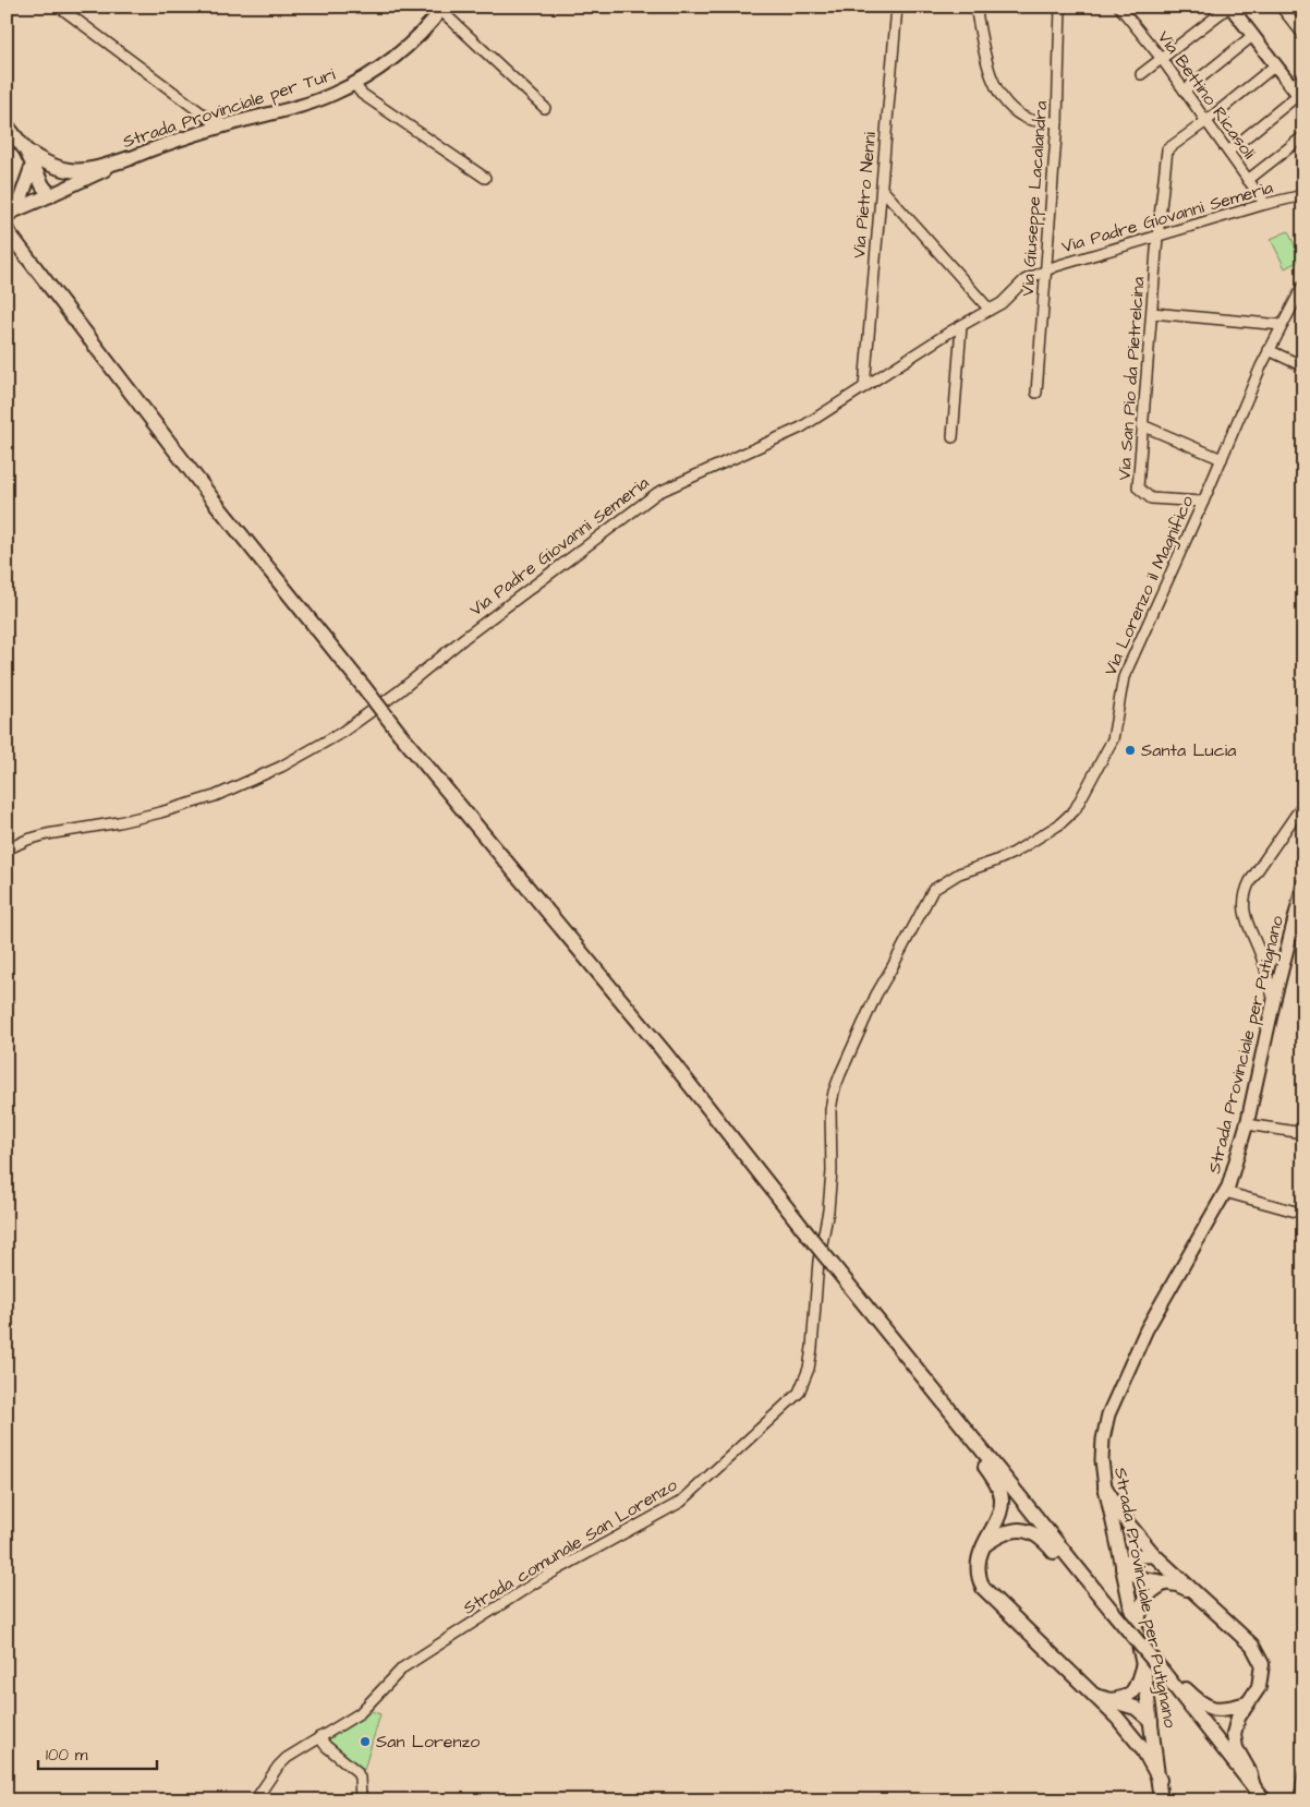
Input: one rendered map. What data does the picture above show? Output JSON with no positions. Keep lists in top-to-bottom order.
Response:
{
  "streets": {
    "main road": ["Strada Provinciale per Turi", "Strada Provinciale per Putignano"],
    "street": [
      "Via Bettino Ricasoli",
      "Via Pietro Nenni",
      "Via Giuseppe Lacalandra",
      "Via Padre Giovanni Semeria",
      "Via San Pio da Pietrelcina",
      "Via Lorenzo il Magnifico",
      "Strada comunale San Lorenzo"
    ]
  },
  "crossings": [
    ["Via Bettino Ricasoli", "Via Padre Giovanni Semeria"],
    ["Via Bettino Ricasoli", "Via San Pio da Pietrelcina"],
    ["Via Pietro Nenni", "Via Padre Giovanni Semeria"],
    ["Via Giuseppe Lacalandra", "Via Padre Giovanni Semeria"],
    ["Via Padre Giovanni Semeria", "Via San Pio da Pietrelcina"],
    ["Via San Pio da Pietrelcina", "Via Lorenzo il Magnifico"],
    ["Via Lorenzo il Magnifico", "Strada comunale San Lorenzo"]
  ],
  "places": ["Santa Lucia", "San Lorenzo"],
  "scale_bar": "100 m"
}
